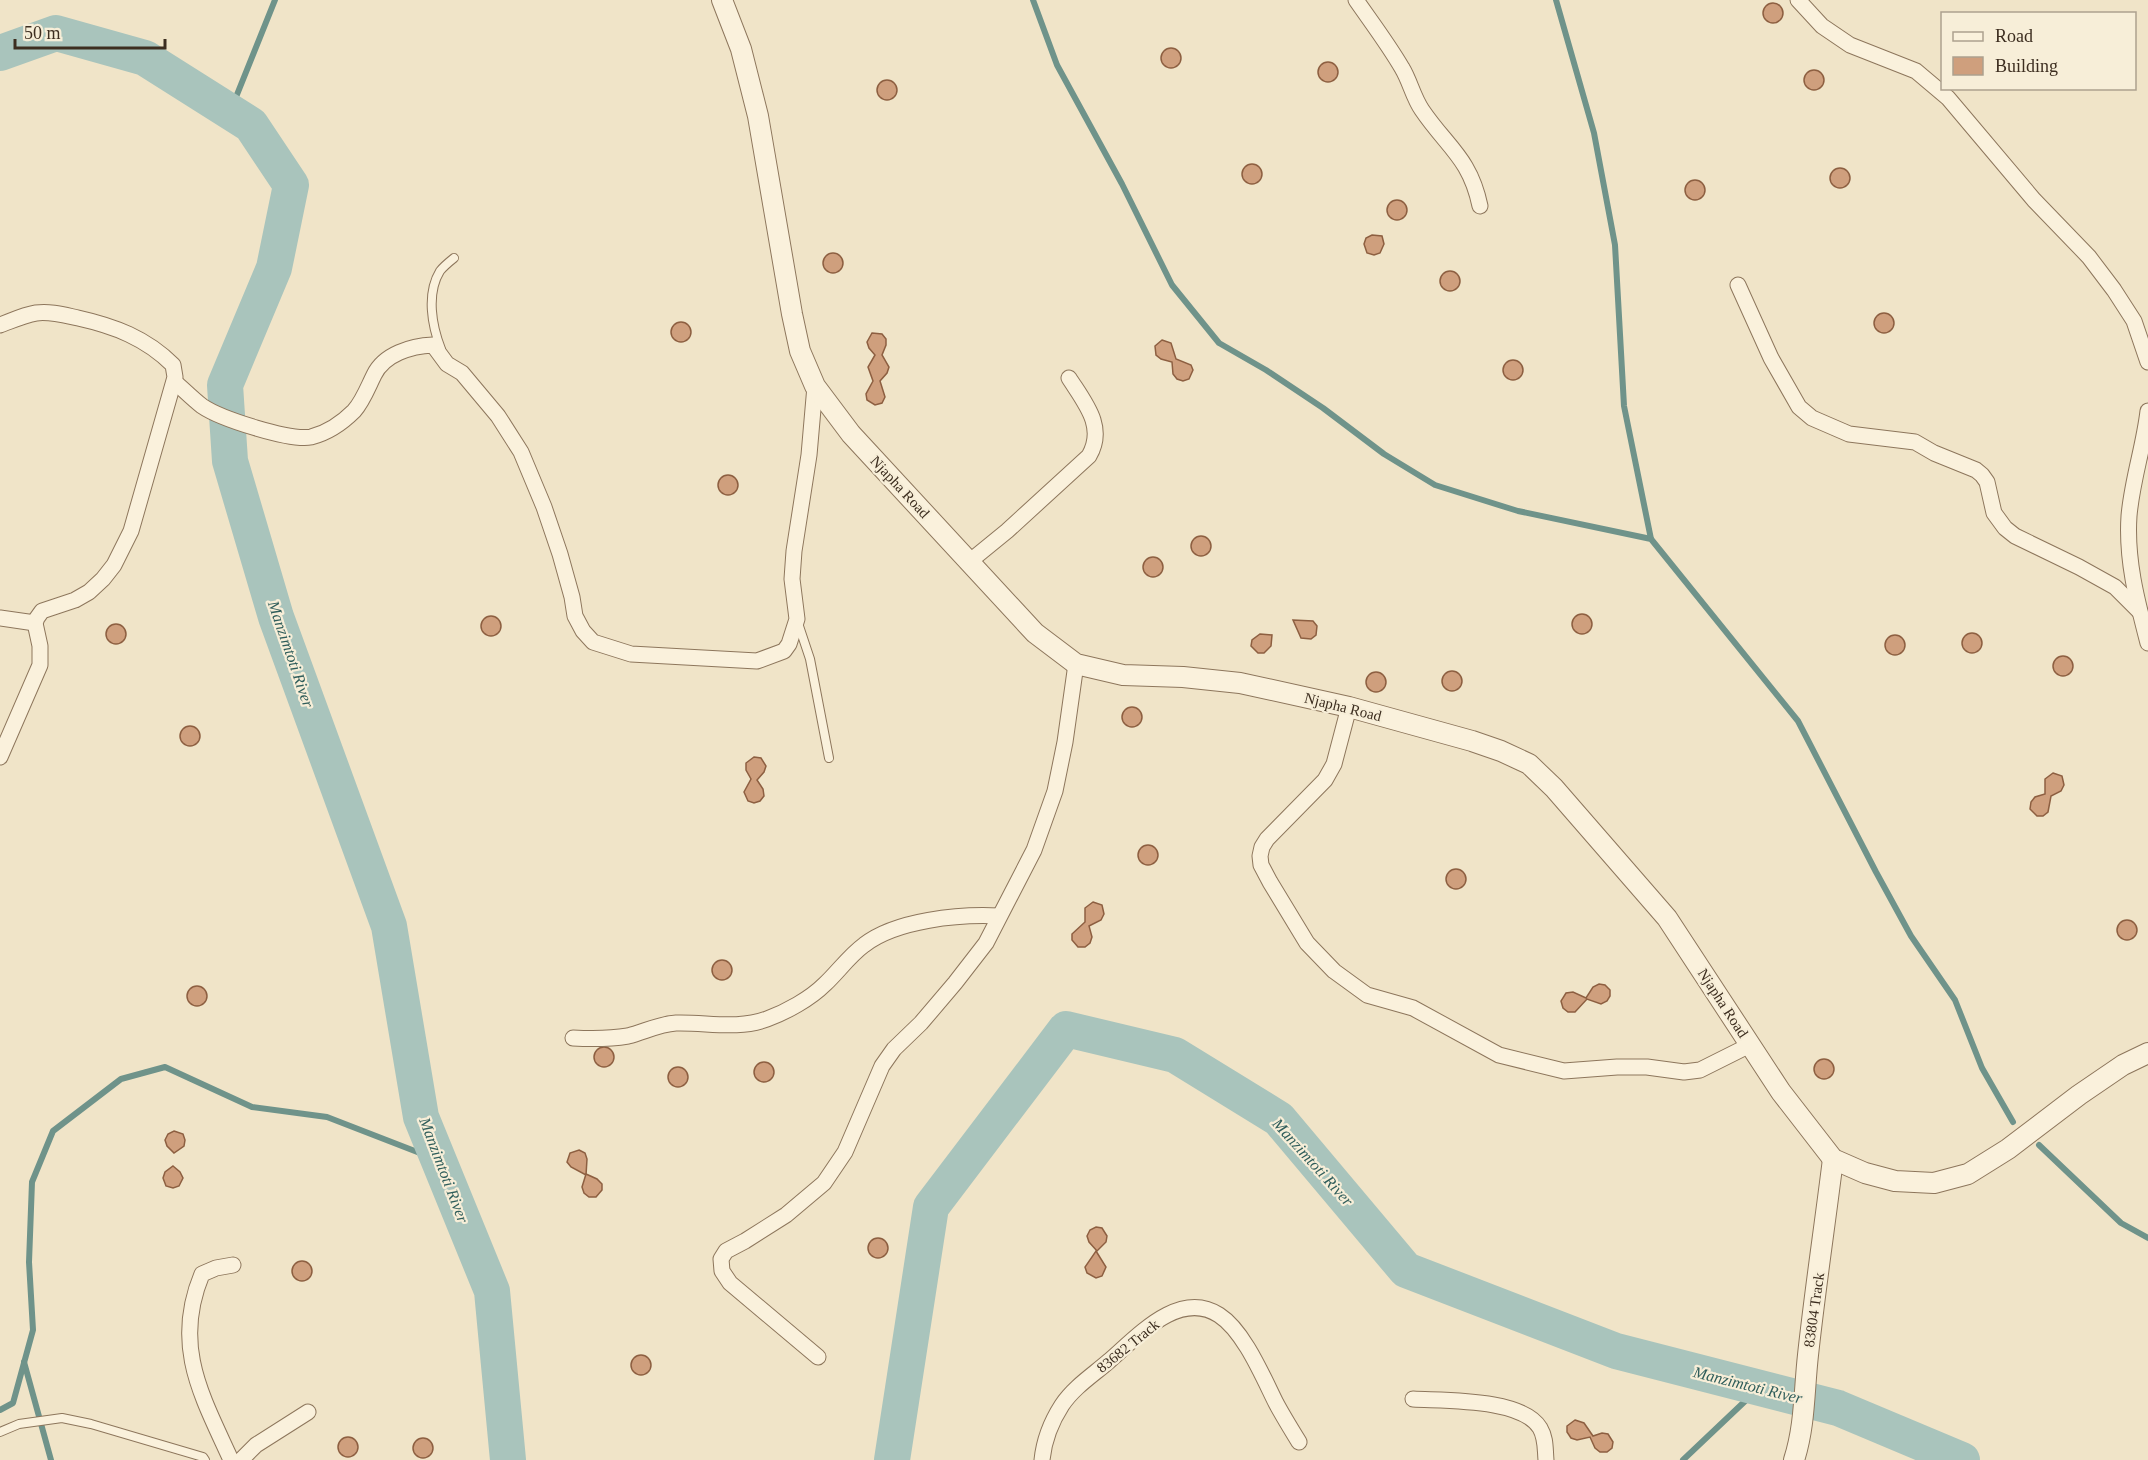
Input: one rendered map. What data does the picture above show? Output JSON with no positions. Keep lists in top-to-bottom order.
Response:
{
  "streets": {
    "street": ["Njapha Road", "83804 Track", "83682 Track"]
  },
  "crossings": [
    ["Njapha Road", "83804 Track"]
  ],
  "water": ["Manzimtoti River"],
  "legend": ["Road", "Building"],
  "scale_bar": "50 m"
}
